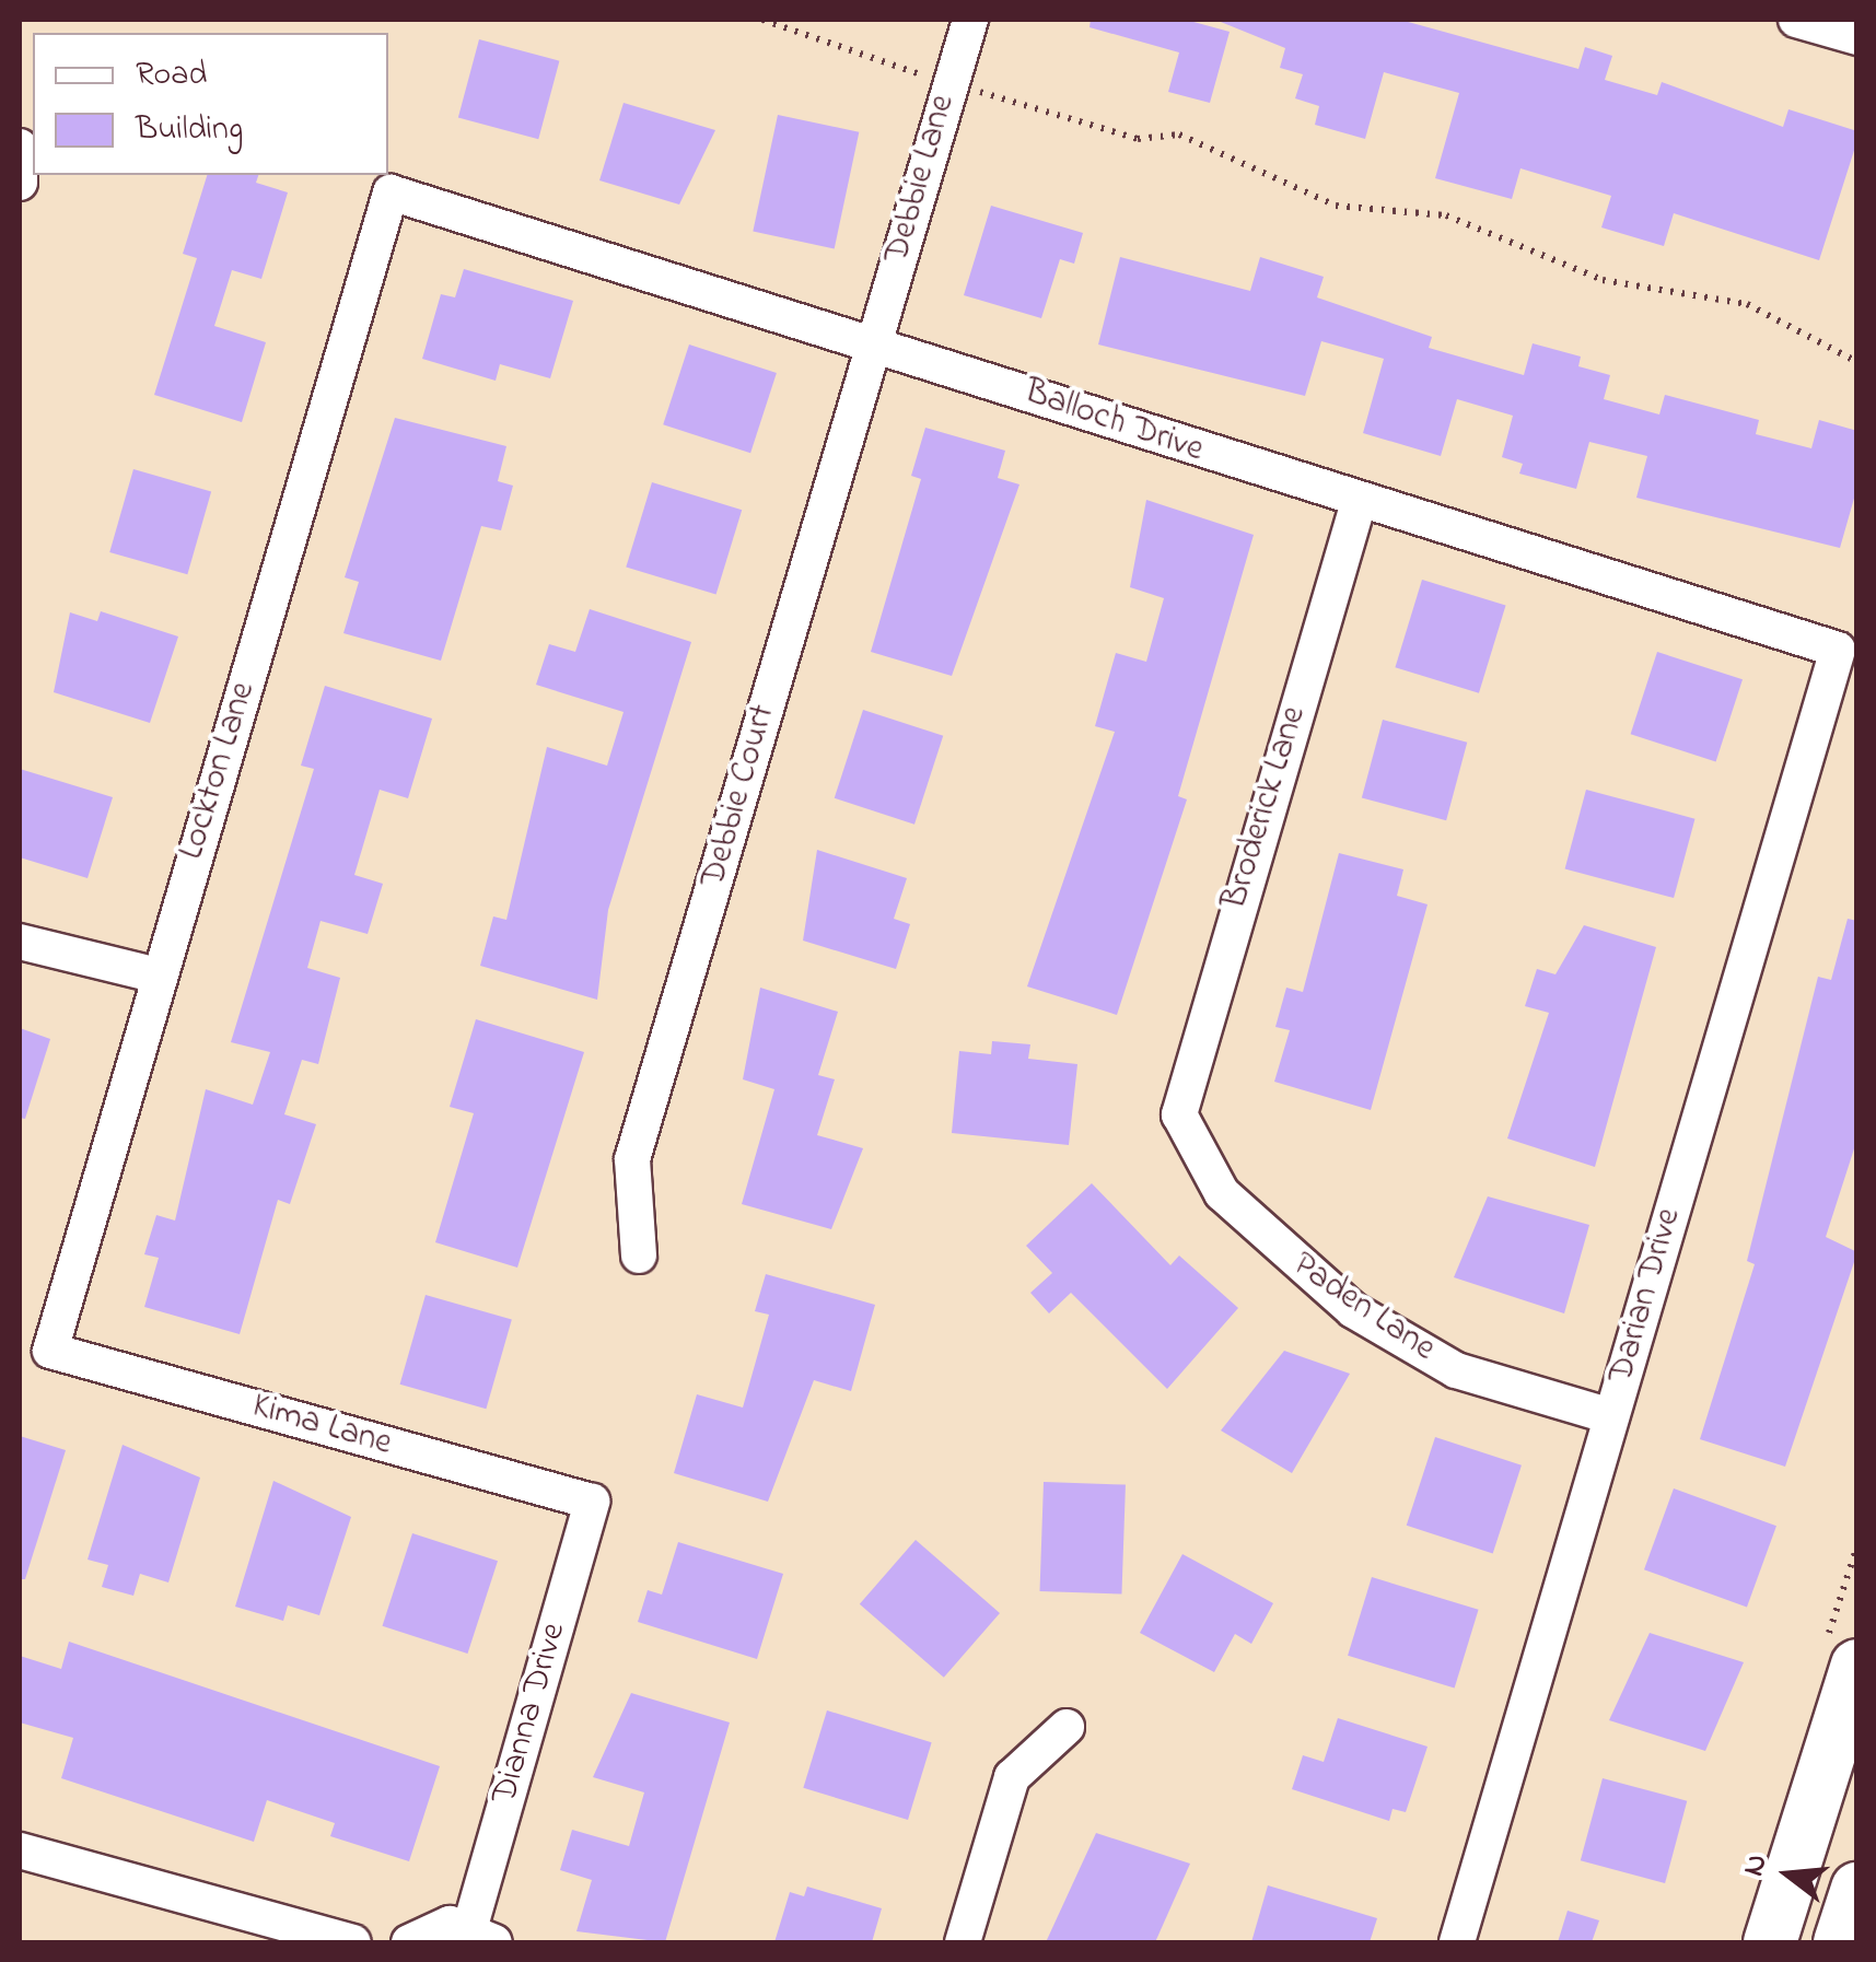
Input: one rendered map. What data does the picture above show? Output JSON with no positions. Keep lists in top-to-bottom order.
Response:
{
  "streets": {
    "street": [
      "Debbie Lane",
      "Balloch Drive",
      "Lockton Lane",
      "Debbie Court",
      "Broderick Lane",
      "Darian Drive",
      "Paden Lane",
      "Kima Lane",
      "Dianna Drive"
    ]
  },
  "crossings": [
    ["Debbie Lane", "Balloch Drive"],
    ["Debbie Lane", "Debbie Court"],
    ["Balloch Drive", "Lockton Lane"],
    ["Balloch Drive", "Debbie Court"],
    ["Balloch Drive", "Broderick Lane"],
    ["Balloch Drive", "Darian Drive"],
    ["Lockton Lane", "Kima Lane"],
    ["Broderick Lane", "Paden Lane"],
    ["Darian Drive", "Paden Lane"],
    ["Kima Lane", "Dianna Drive"]
  ],
  "legend": ["Road", "Building"],
  "north": "left"
}
